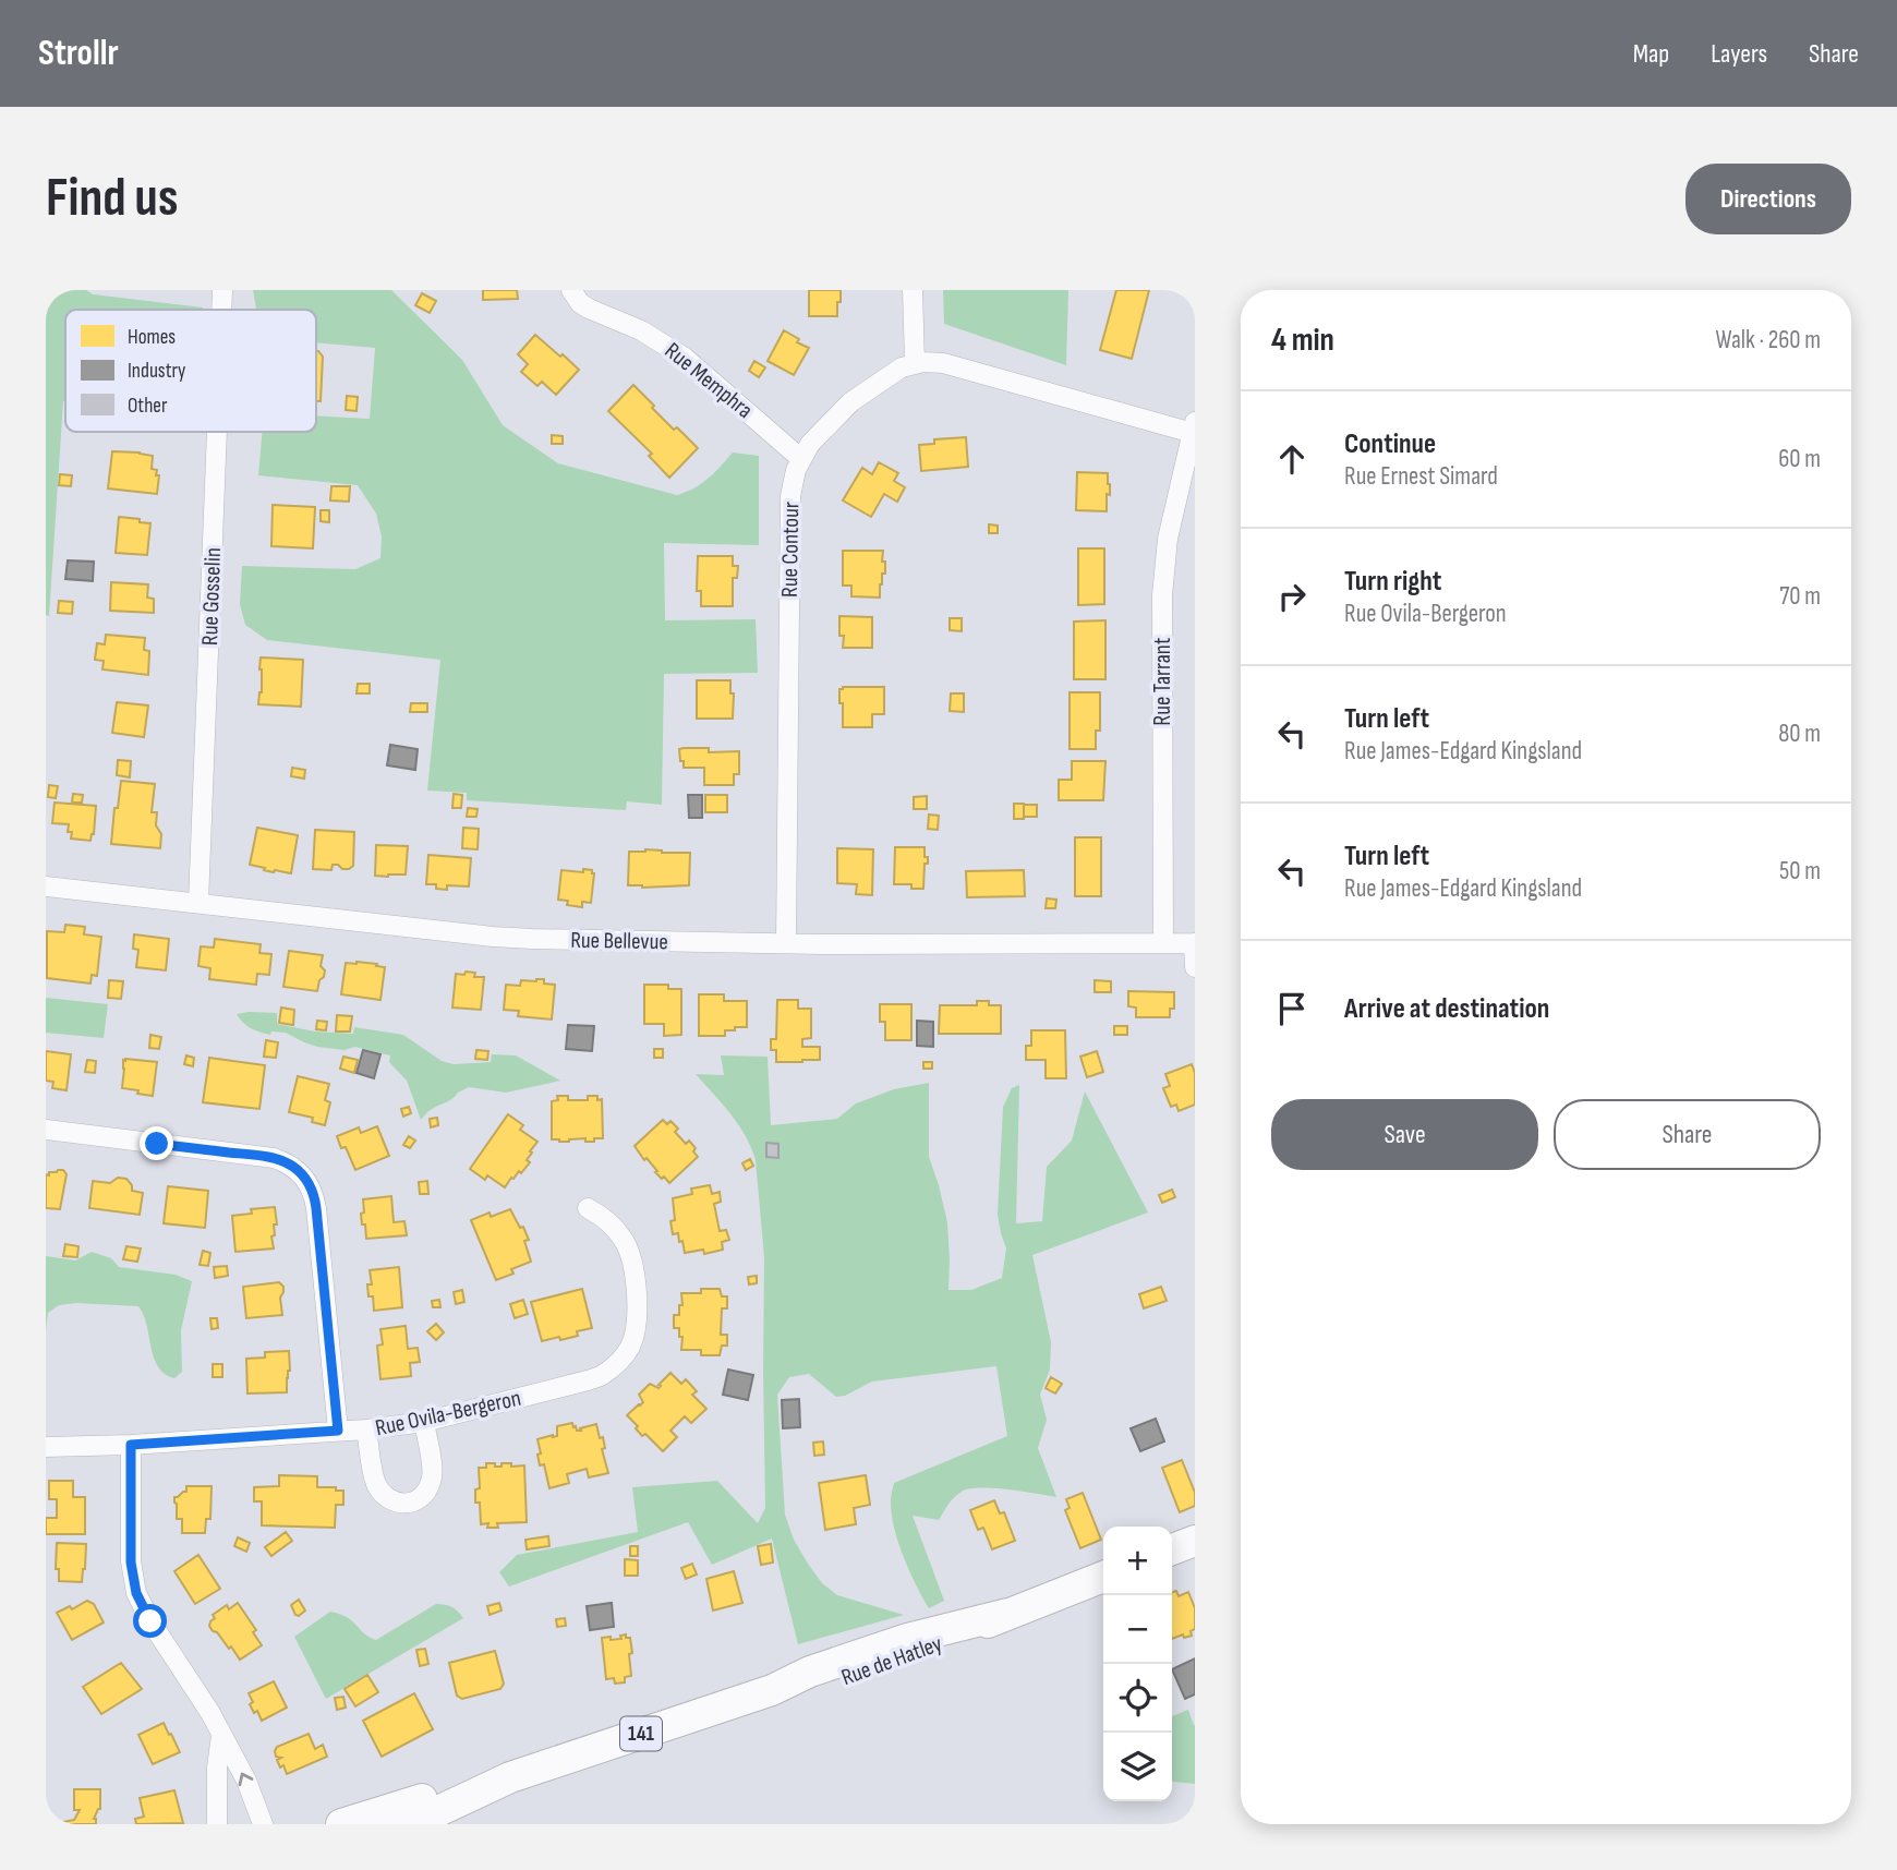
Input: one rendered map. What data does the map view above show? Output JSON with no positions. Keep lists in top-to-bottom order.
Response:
{
  "streets": {
    "main road": ["Rue de Hatley", "141"],
    "street": [
      "Rue Memphra",
      "Rue Contour",
      "Rue Gosselin",
      "Rue Tarrant",
      "Rue Bellevue",
      "Rue Ovila-Bergeron"
    ]
  },
  "crossings": [
    ["Rue Memphra", "Rue Contour"],
    ["Rue Contour", "Rue Bellevue"],
    ["Rue Gosselin", "Rue Bellevue"],
    ["Rue Tarrant", "Rue Bellevue"]
  ],
  "legend": ["Homes", "Industry", "Other"],
  "page": {
    "header": "Strollr",
    "nav": ["Map", "Layers", "Share"],
    "buttons": [
      "Directions",
      ["Save", "Share"]
    ],
    "title": "Find us",
    "heading": ["4 min", "Walk · 260 m"],
    "list": [
      ["Continue", "Rue Ernest Simard", "60 m"],
      ["Turn right", "Rue Ovila-Bergeron", "70 m"],
      ["Turn left", "Rue James-Edgard Kingsland", "80 m"],
      ["Turn left", "Rue James-Edgard Kingsland", "50 m"],
      "Arrive at destination"
    ],
    "map_buttons": ["+", "−"]
  }
}
